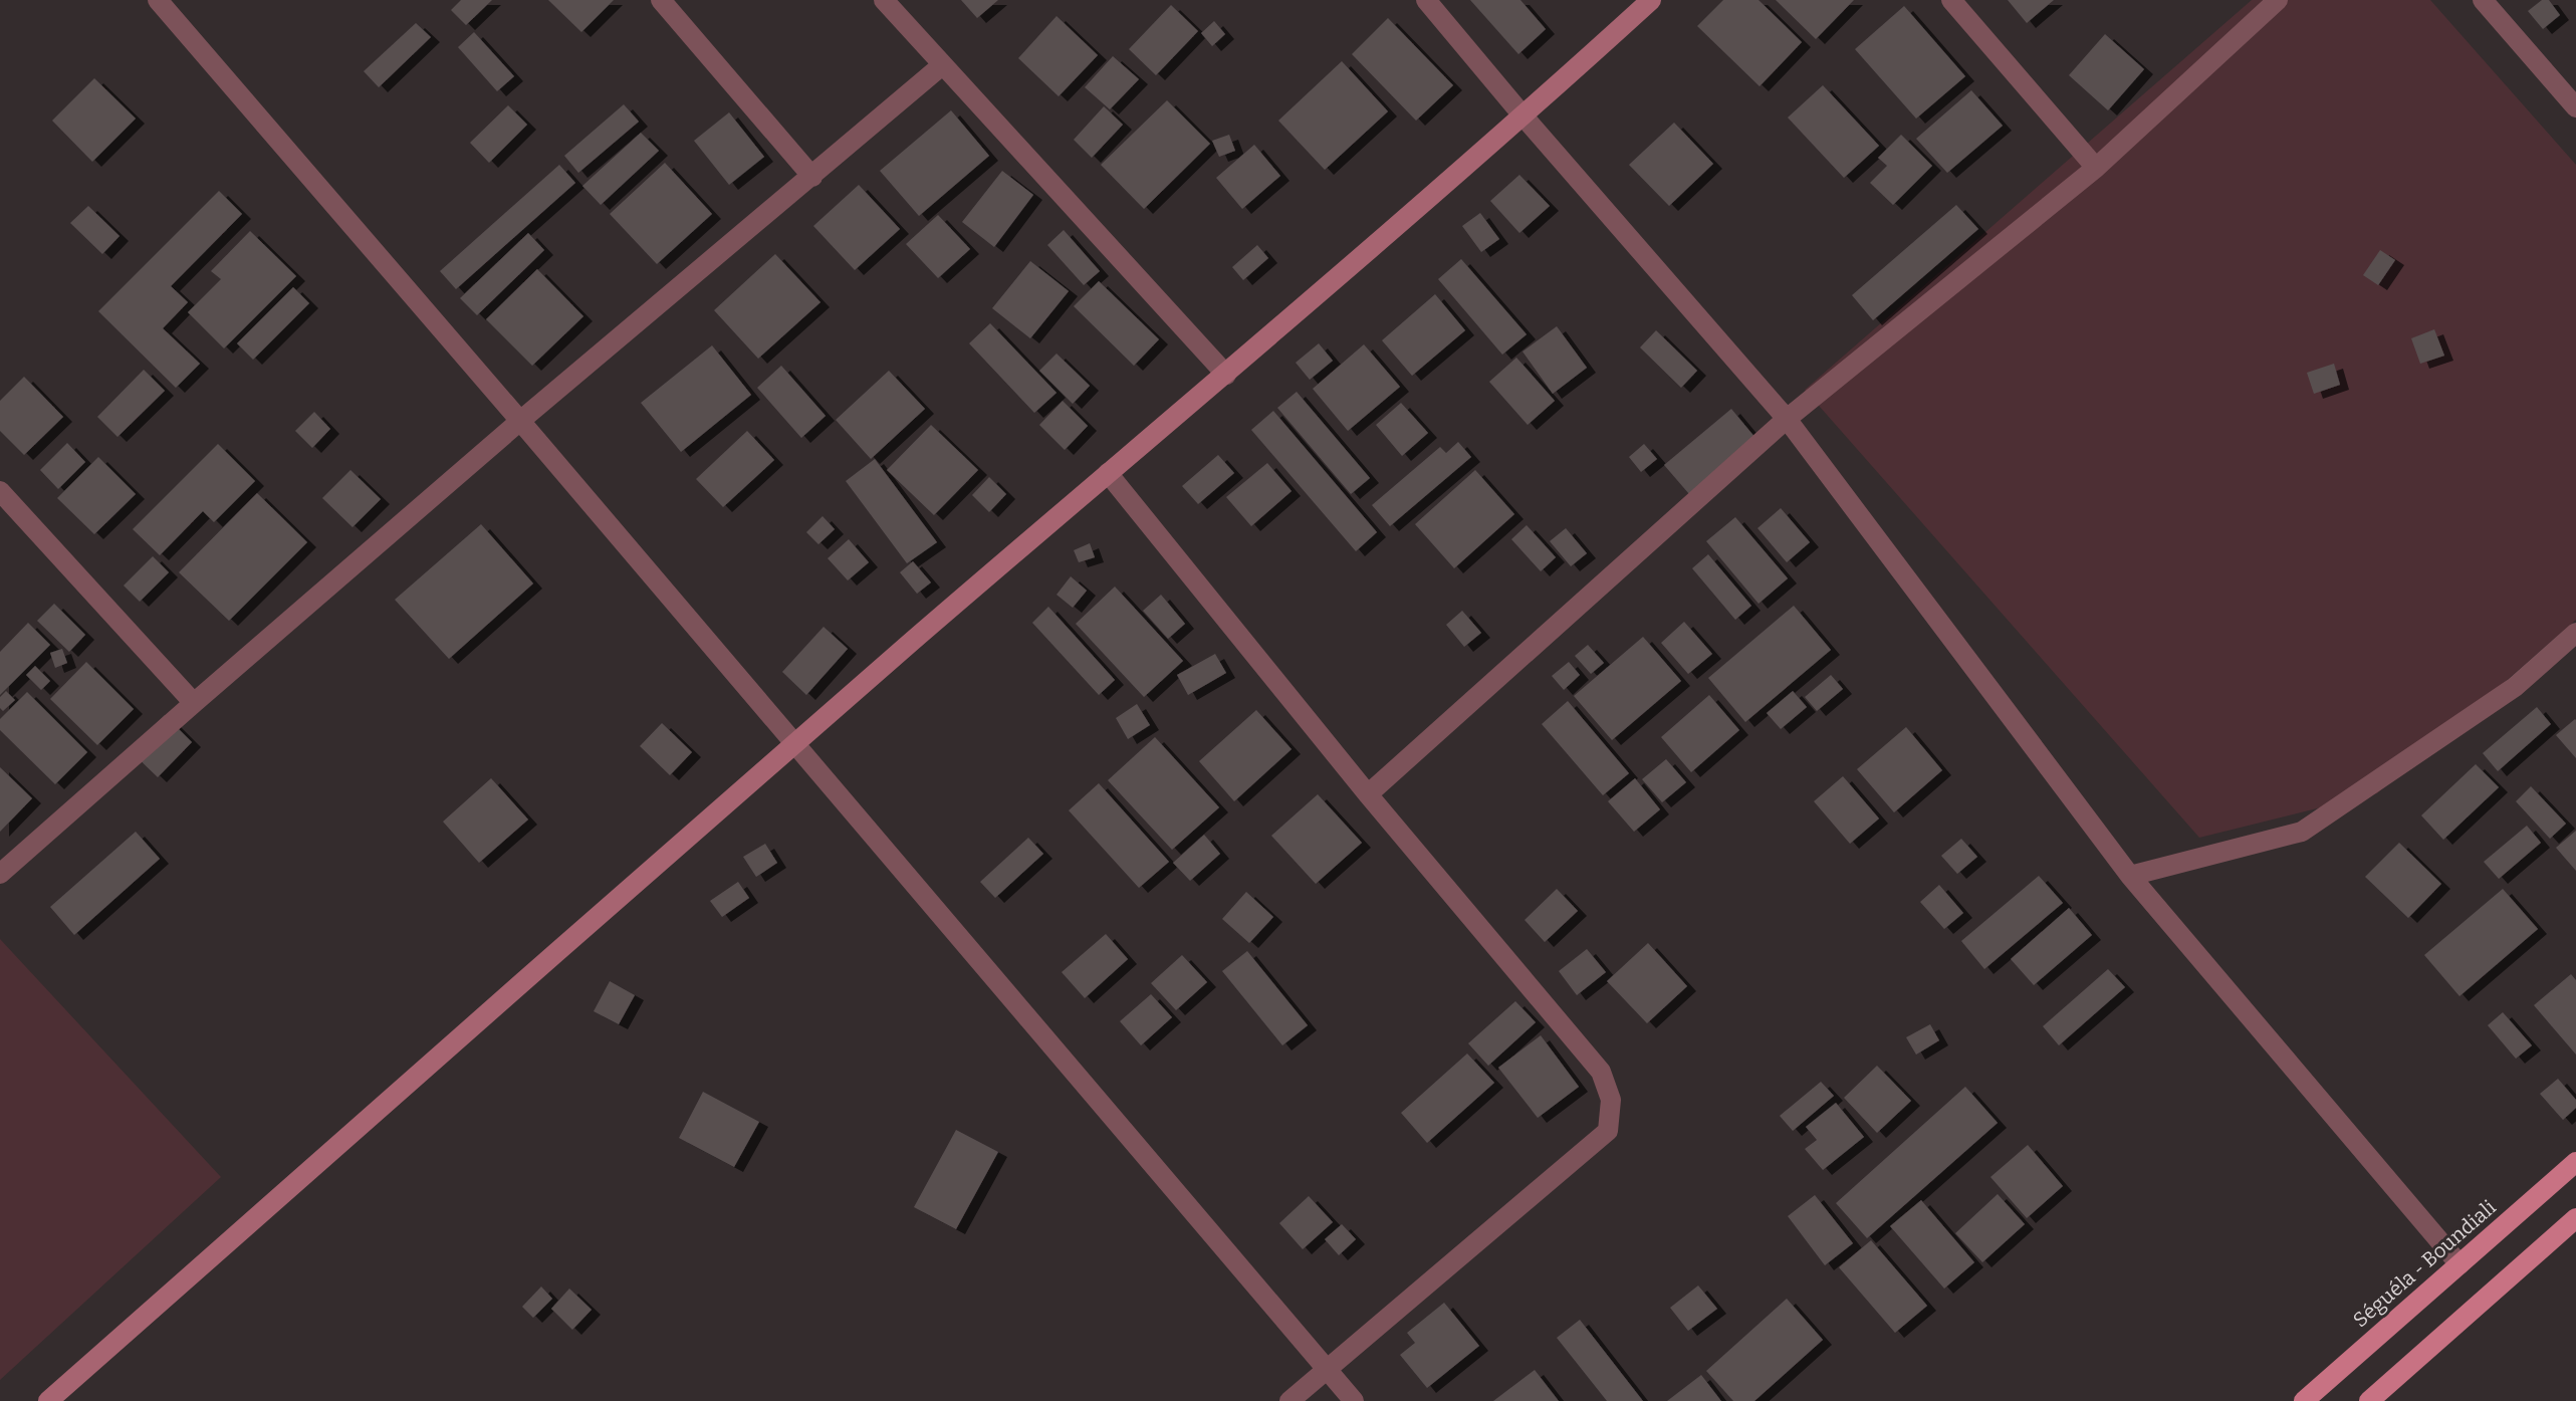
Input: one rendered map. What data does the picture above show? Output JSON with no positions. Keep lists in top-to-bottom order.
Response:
{
  "streets": {
    "main road": ["Séguéla - Boundiali"]
  }
}
